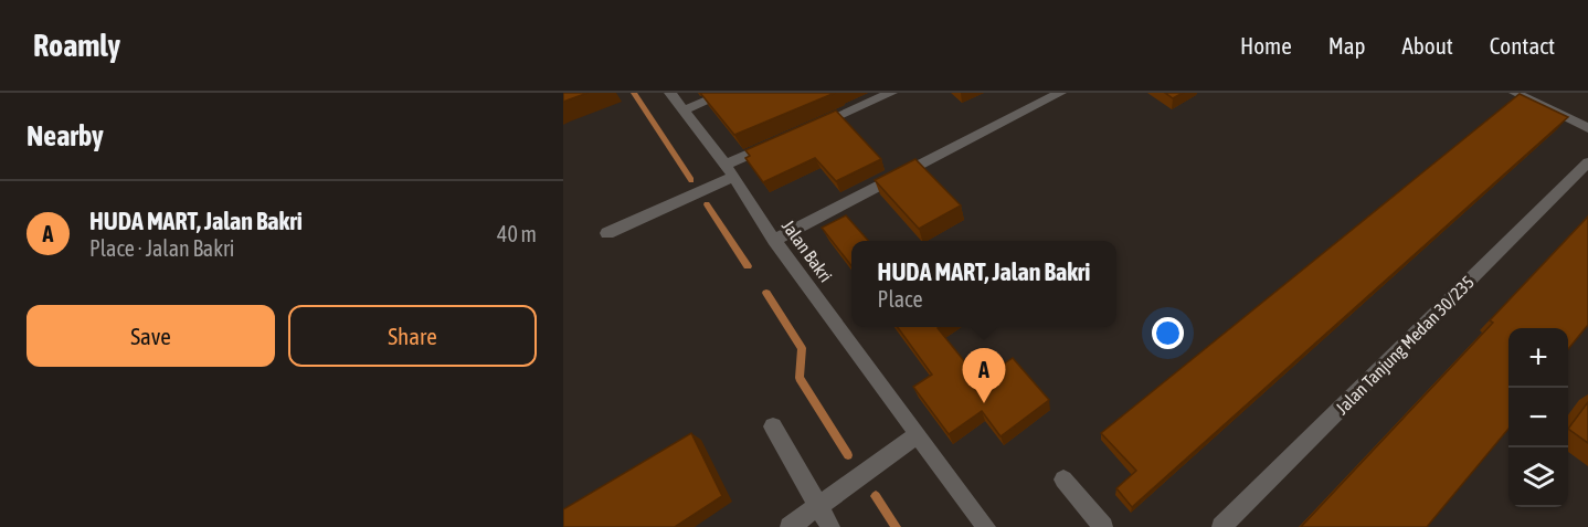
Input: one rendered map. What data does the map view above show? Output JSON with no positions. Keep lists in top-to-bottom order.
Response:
{
  "streets": {
    "street": ["Jalan Bakri", "Jalan Tanjung Medan 30/235"]
  },
  "page": {
    "header": "Roamly",
    "nav": [
      "Home",
      "Map",
      "About",
      "Contact"
    ],
    "heading": "Nearby",
    "list": [
      {
        "mark": "A",
        "name": "HUDA MART, Jalan Bakri",
        "note": "Place · Jalan Bakri",
        "value": "40 m"
      }
    ],
    "popup": ["HUDA MART, Jalan Bakri", "Place"],
    "buttons": ["Save", "Share"],
    "map_buttons": ["+", "−"],
    "pins": "A"
  }
}
